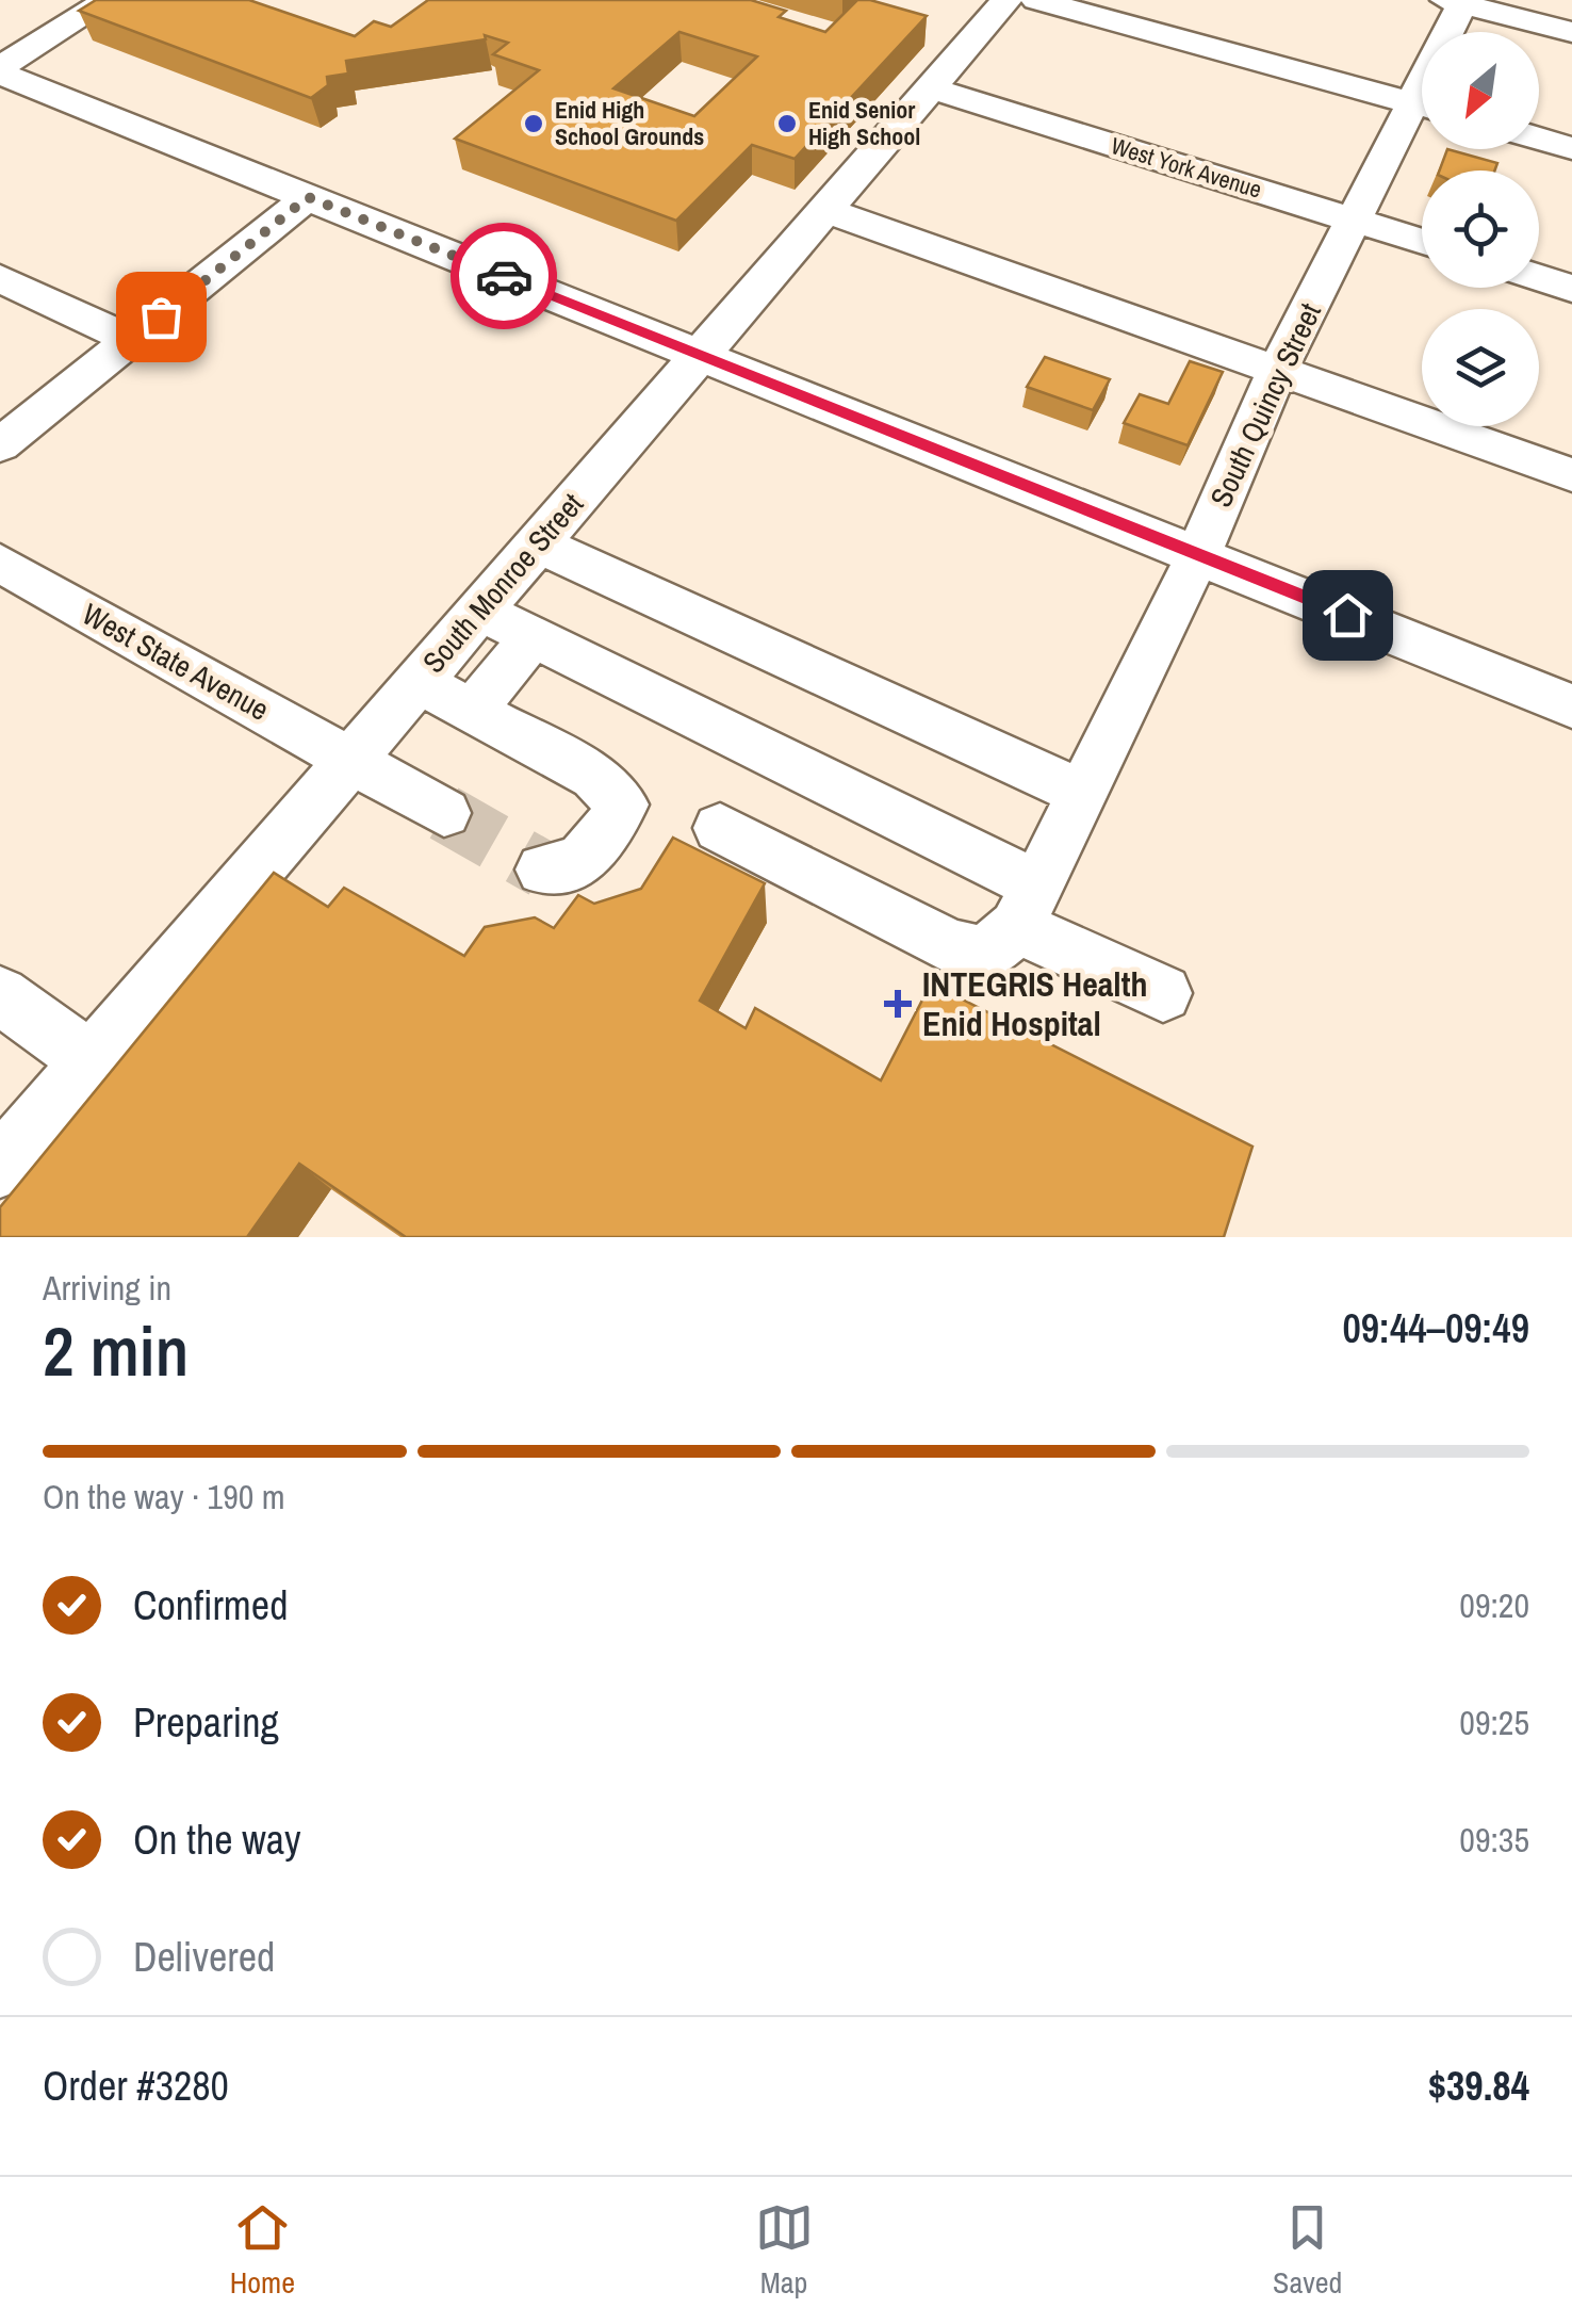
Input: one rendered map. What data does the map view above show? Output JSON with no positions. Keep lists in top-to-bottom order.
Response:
{
  "streets": {
    "street": [
      "West York Avenue",
      "South Quincy Street",
      "South Monroe Street",
      "West State Avenue"
    ]
  },
  "crossings": [
    ["West York Avenue", "South Quincy Street"],
    ["West York Avenue", "South Monroe Street"],
    ["South Monroe Street", "West State Avenue"]
  ],
  "places": {
    "other": ["Enid High School Grounds", "Enid Senior High School"],
    "health": ["INTEGRIS Health Enid Hospital"]
  },
  "north": "bottom left",
  "page": {
    "heading": ["2 min", "Arriving in", "09:44–09:49"],
    "panel": ["Order #3280", "$39.84"],
    "bar": "On the way · 190 m",
    "list": [
      ["Confirmed", "09:20"],
      ["Preparing", "09:25"],
      ["On the way", "09:35"],
      "Delivered"
    ],
    "tabs": ["Home", "Map", "Saved"]
  }
}
